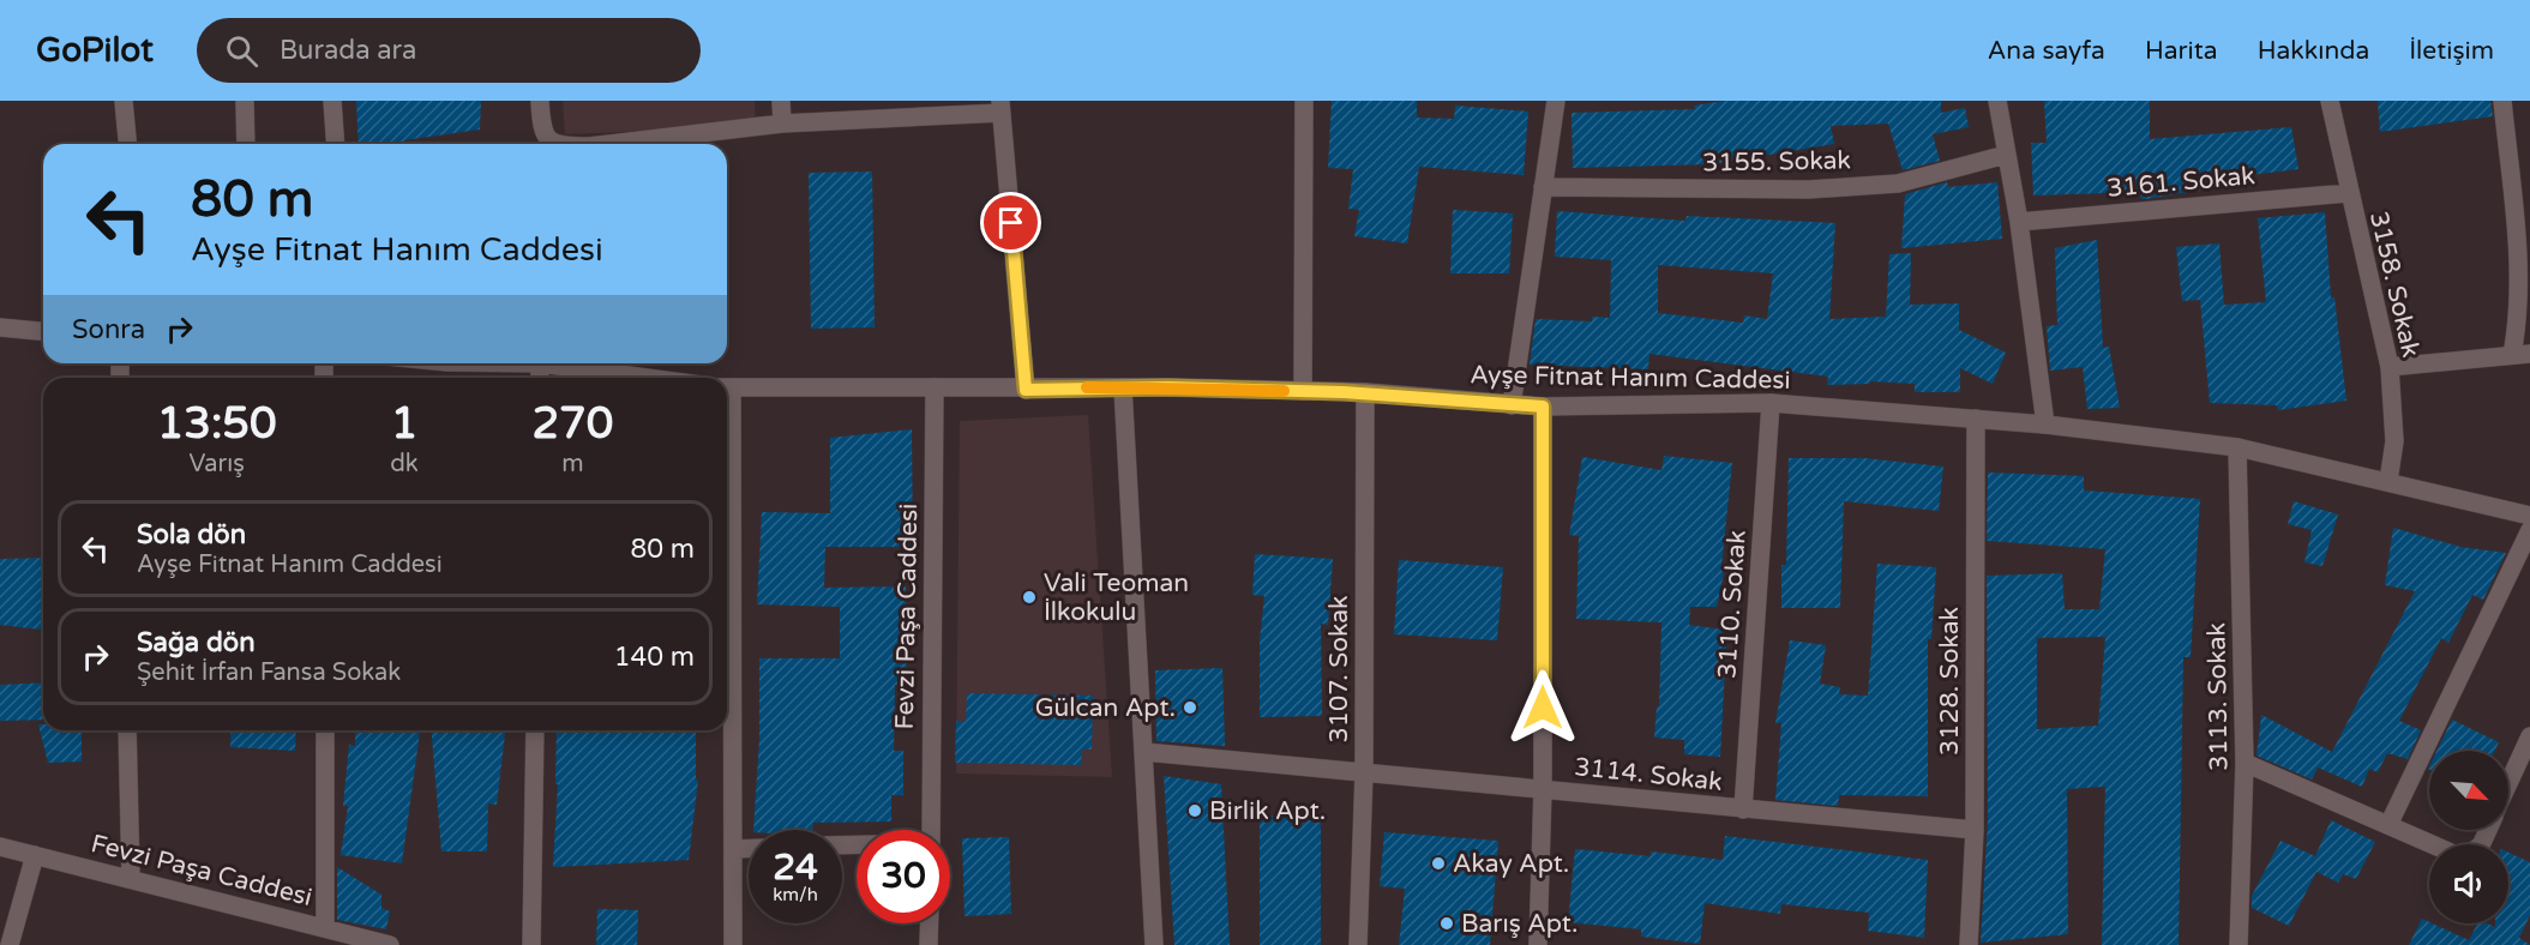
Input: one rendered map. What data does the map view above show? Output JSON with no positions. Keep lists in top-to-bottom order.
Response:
{
  "streets": {
    "street": [
      "3155. Sokak",
      "3161. Sokak",
      "3158. Sokak",
      "Ayşe Fitnat Hanım Caddesi",
      "3110. Sokak",
      "Fevzi Paşa Caddesi",
      "3107. Sokak",
      "3128. Sokak",
      "3113. Sokak",
      "3114. Sokak"
    ]
  },
  "crossings": [
    ["3161. Sokak", "3158. Sokak"],
    ["3158. Sokak", "Ayşe Fitnat Hanım Caddesi"],
    ["Ayşe Fitnat Hanım Caddesi", "3110. Sokak"],
    ["Ayşe Fitnat Hanım Caddesi", "Fevzi Paşa Caddesi"],
    ["Ayşe Fitnat Hanım Caddesi", "3107. Sokak"],
    ["Ayşe Fitnat Hanım Caddesi", "3128. Sokak"],
    ["Ayşe Fitnat Hanım Caddesi", "3113. Sokak"],
    ["3110. Sokak", "3114. Sokak"],
    ["3107. Sokak", "3114. Sokak"],
    ["3128. Sokak", "3114. Sokak"]
  ],
  "places": [
    "Vali Teoman İlkokulu",
    "Gülcan Apt.",
    "Birlik Apt.",
    "Akay Apt.",
    "Barış Apt."
  ],
  "north": "bottom right",
  "page": {
    "header": "GoPilot",
    "search": "Burada ara",
    "nav": [
      "Ana sayfa",
      "Harita",
      "Hakkında",
      "İletişim"
    ],
    "turn": ["80 m", "Ayşe Fitnat Hanım Caddesi"],
    "then": "Sonra",
    "eta": [
      "13:50",
      "Varış",
      "1",
      "dk",
      "270",
      "m"
    ],
    "list": [
      {
        "name": "Sola dön",
        "note": "Ayşe Fitnat Hanım Caddesi",
        "value": "80 m"
      },
      {
        "name": "Sağa dön",
        "note": "Şehit İrfan Fansa Sokak",
        "value": "140 m"
      }
    ],
    "speed": "24 km/h",
    "limit": "30"
  }
}
